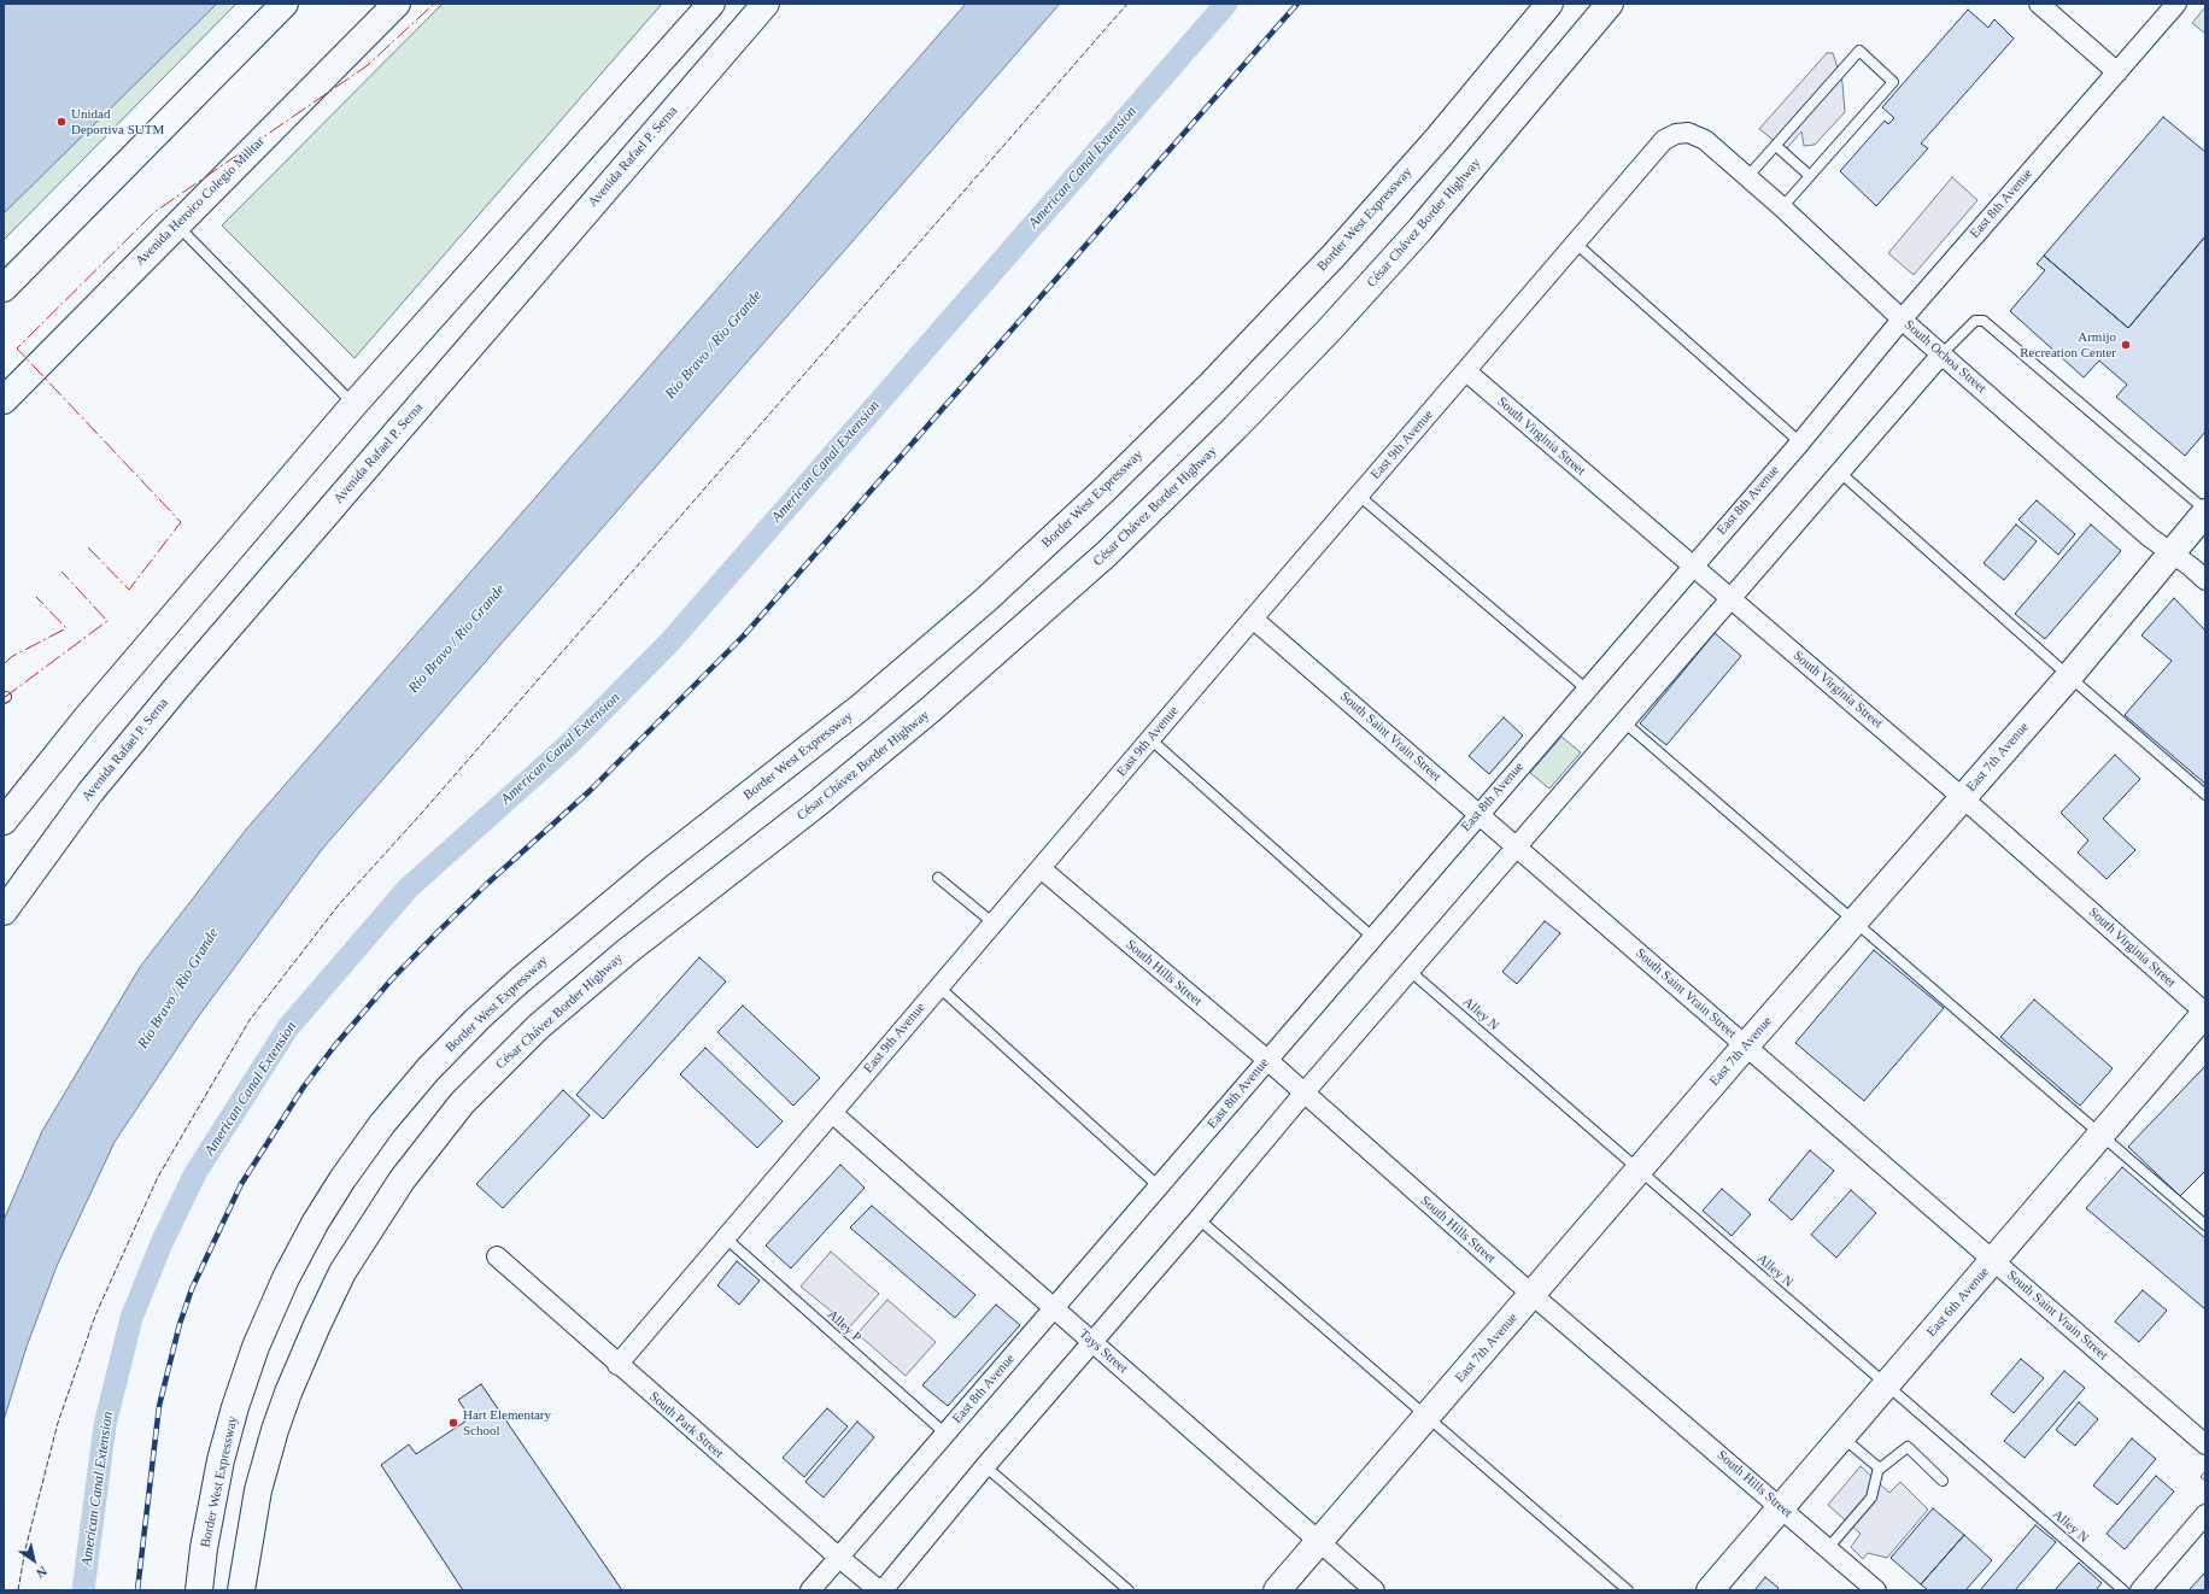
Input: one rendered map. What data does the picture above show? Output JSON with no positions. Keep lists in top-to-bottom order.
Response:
{
  "streets": {
    "main road": [
      "Avenida Rafael P. Serna",
      "Avenida Heroico Colegio Militar",
      "Border West Expressway",
      "César Chávez Border Highway",
      "East 7th Avenue",
      "East 6th Avenue"
    ],
    "street": [
      "East 8th Avenue",
      "South Ochoa Street",
      "South Virginia Street",
      "East 9th Avenue",
      "South Saint Vrain Street",
      "South Hills Street",
      "Tays Street",
      "South Park Street"
    ],
    "lane": ["Alley N", "Alley P"]
  },
  "crossings": [
    ["East 8th Avenue", "South Ochoa Street"],
    ["East 8th Avenue", "South Virginia Street"],
    ["East 8th Avenue", "South Saint Vrain Street"],
    ["East 8th Avenue", "South Hills Street"],
    ["East 8th Avenue", "Alley P"],
    ["East 8th Avenue", "Tays Street"],
    ["East 8th Avenue", "South Park Street"],
    ["South Ochoa Street", "East 9th Avenue"],
    ["South Ochoa Street", "East 7th Avenue"],
    ["South Virginia Street", "East 9th Avenue"],
    ["South Virginia Street", "East 7th Avenue"],
    ["South Virginia Street", "East 6th Avenue"],
    ["East 9th Avenue", "South Saint Vrain Street"],
    ["East 9th Avenue", "South Hills Street"],
    ["East 9th Avenue", "Alley P"],
    ["East 9th Avenue", "Tays Street"],
    ["East 9th Avenue", "South Park Street"],
    ["South Saint Vrain Street", "East 7th Avenue"],
    ["South Saint Vrain Street", "East 6th Avenue"],
    ["East 7th Avenue", "South Hills Street"],
    ["East 7th Avenue", "Alley N"],
    ["East 7th Avenue", "Tays Street"],
    ["South Hills Street", "East 6th Avenue"],
    ["Alley N", "East 6th Avenue"]
  ],
  "water": ["American Canal Extension", "Río Bravo / Rio Grande"],
  "places": ["Unidad Deportiva SUTM", "Armijo Recreation Center", "Hart Elementary School"],
  "north": "bottom right"
}
